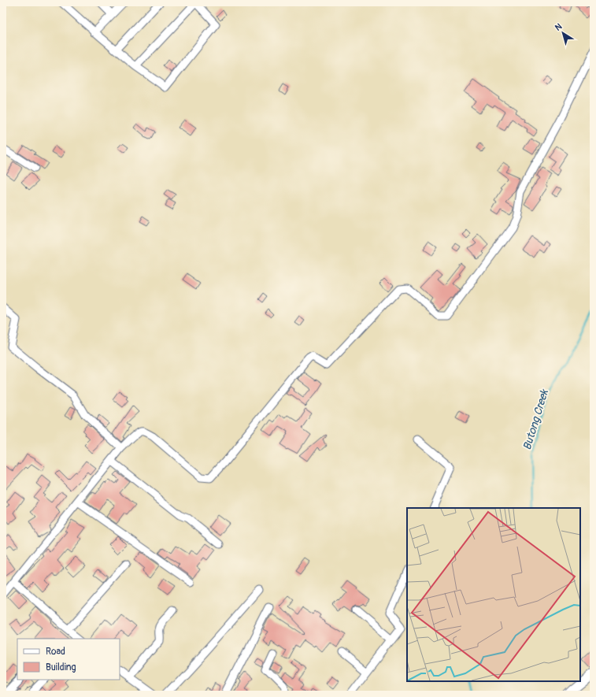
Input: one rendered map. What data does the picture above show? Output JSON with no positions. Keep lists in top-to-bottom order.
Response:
{
  "water": ["Butong Creek"],
  "legend": ["Road", "Building"],
  "north": "top left"
}
